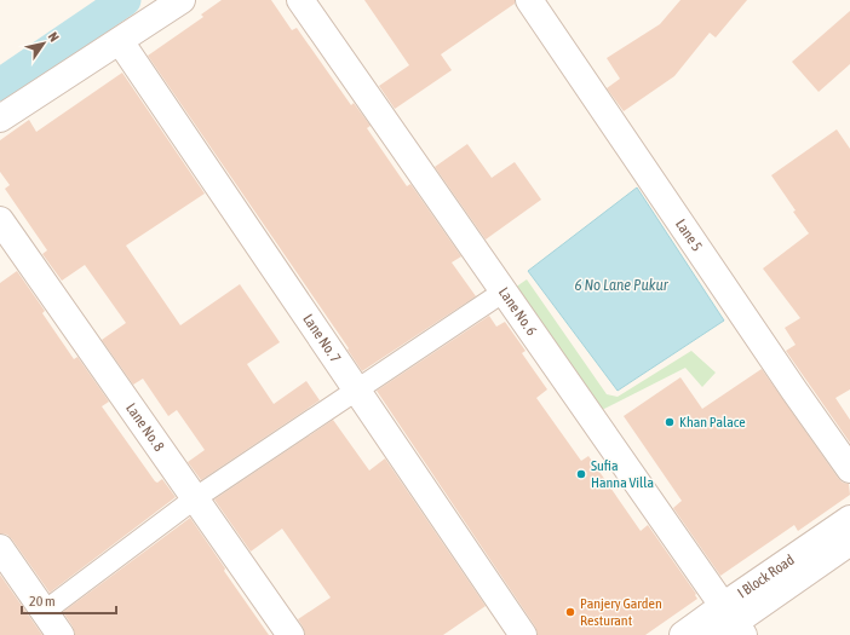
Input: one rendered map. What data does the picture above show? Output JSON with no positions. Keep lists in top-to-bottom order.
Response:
{
  "streets": {
    "street": [
      "Lane 5",
      "Lane No. 6",
      "Lane No. 7",
      "Lane No. 8",
      "I Block Road"
    ]
  },
  "crossings": [
    ["Lane No. 6", "I Block Road"]
  ],
  "water": ["6 No Lane Pukur"],
  "places": ["Khan Palace", "Sufia Hanna Villa", "Panjery Garden Resturant"],
  "scale_bar": "20 m",
  "north": "top right"
}
